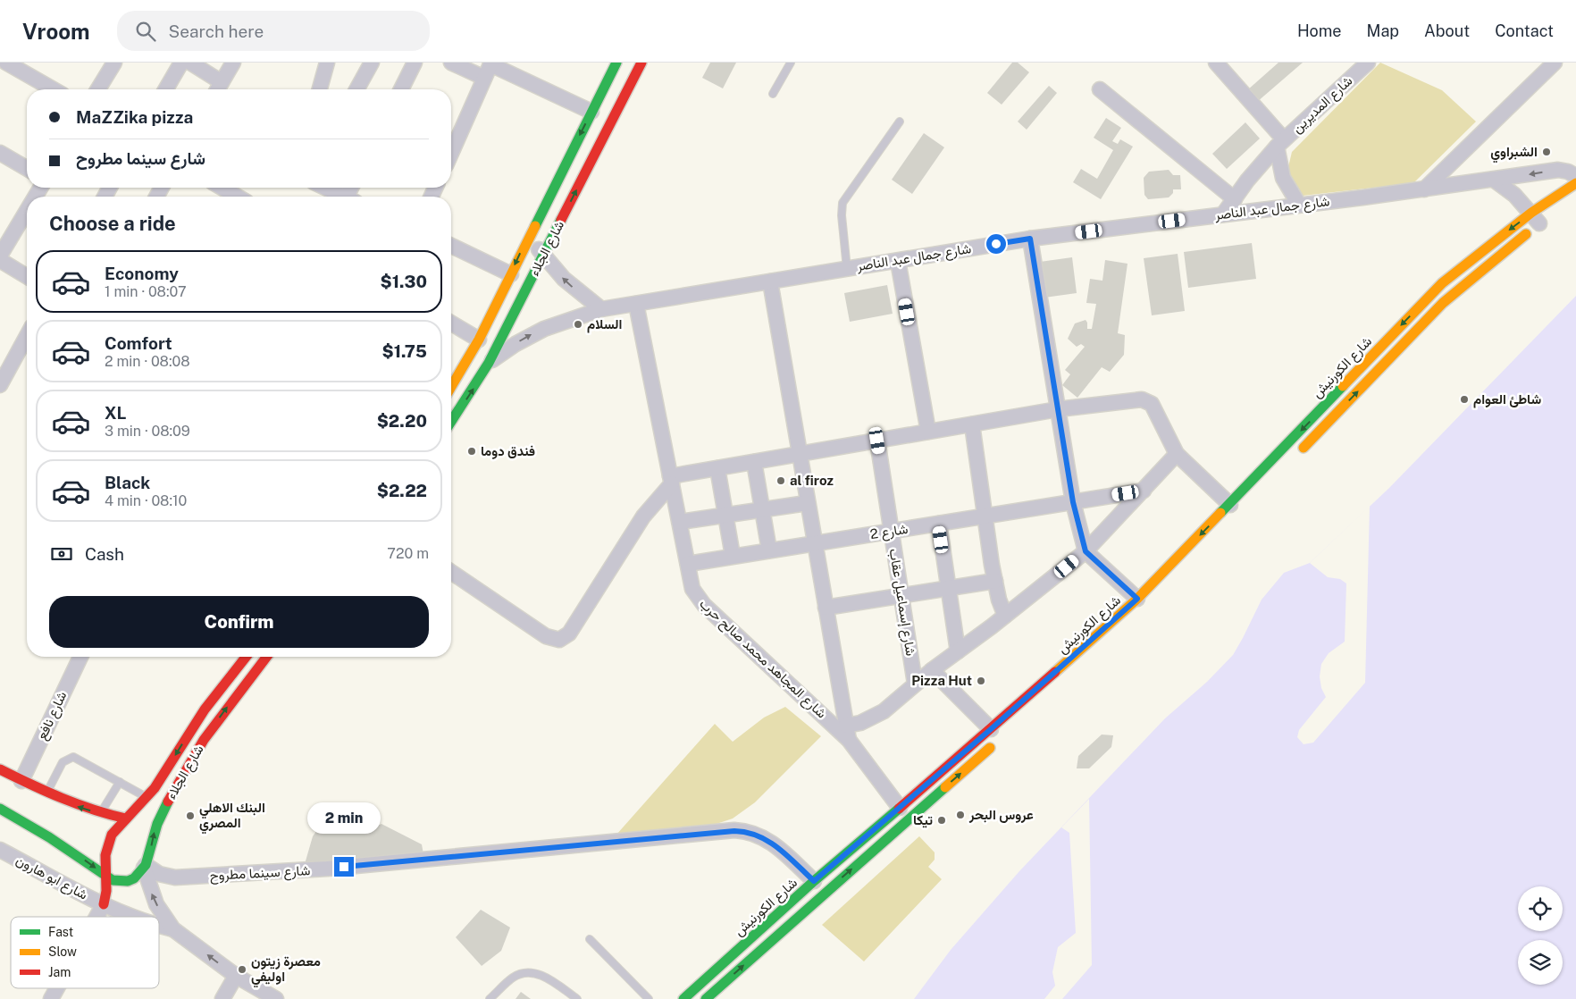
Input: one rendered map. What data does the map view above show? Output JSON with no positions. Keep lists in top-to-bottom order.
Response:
{
  "streets": {
    "street": [
      "شارع المديرين",
      "شارع جمال عبد الناصر",
      "شارع الجلاء",
      "شارع الكورنيش",
      "شارع 2",
      "شارع إسماعيل عقاب",
      "شارع المجاهد محمد صالح حرب",
      "شارع نافع",
      "شارع سينما مطروح",
      "شارع ابو هارون"
    ]
  },
  "crossings": [
    ["شارع المديرين", "شارع جمال عبد الناصر"],
    ["شارع جمال عبد الناصر", "شارع الجلاء"],
    ["شارع جمال عبد الناصر", "شارع المجاهد محمد صالح حرب"],
    ["شارع الجلاء", "شارع سينما مطروح"],
    ["شارع الجلاء", "شارع ابو هارون"],
    ["شارع الكورنيش", "شارع المجاهد محمد صالح حرب"],
    ["شارع الكورنيش", "شارع سينما مطروح"],
    ["شارع 2", "شارع إسماعيل عقاب"],
    ["شارع 2", "شارع المجاهد محمد صالح حرب"]
  ],
  "places": [
    "الشبراوي",
    "السلام",
    "شاطئ العوام",
    "فندق دوما",
    "al firoz",
    "Pizza Hut",
    "عروس البحر",
    "البنك الاهلي المصري",
    "تيكا",
    "معصرة زيتون اوليفي"
  ],
  "legend": ["Fast", "Slow", "Jam"],
  "page": {
    "header": "Vroom",
    "search": "Search here",
    "nav": [
      "Home",
      "Map",
      "About",
      "Contact"
    ],
    "banner": ["MaZZika pizza", "شارع سينما مطروح"],
    "heading": "Choose a ride",
    "list": [
      {
        "name": "Economy",
        "note": "1 min · 08:07",
        "value": "$1.30"
      },
      {
        "name": "Comfort",
        "note": "2 min · 08:08",
        "value": "$1.75"
      },
      {
        "name": "XL",
        "note": "3 min · 08:09",
        "value": "$2.20"
      },
      {
        "name": "Black",
        "note": "4 min · 08:10",
        "value": "$2.22"
      }
    ],
    "pay": ["Cash", "720 m"],
    "buttons": "Confirm",
    "bubble": "2 min"
  }
}
